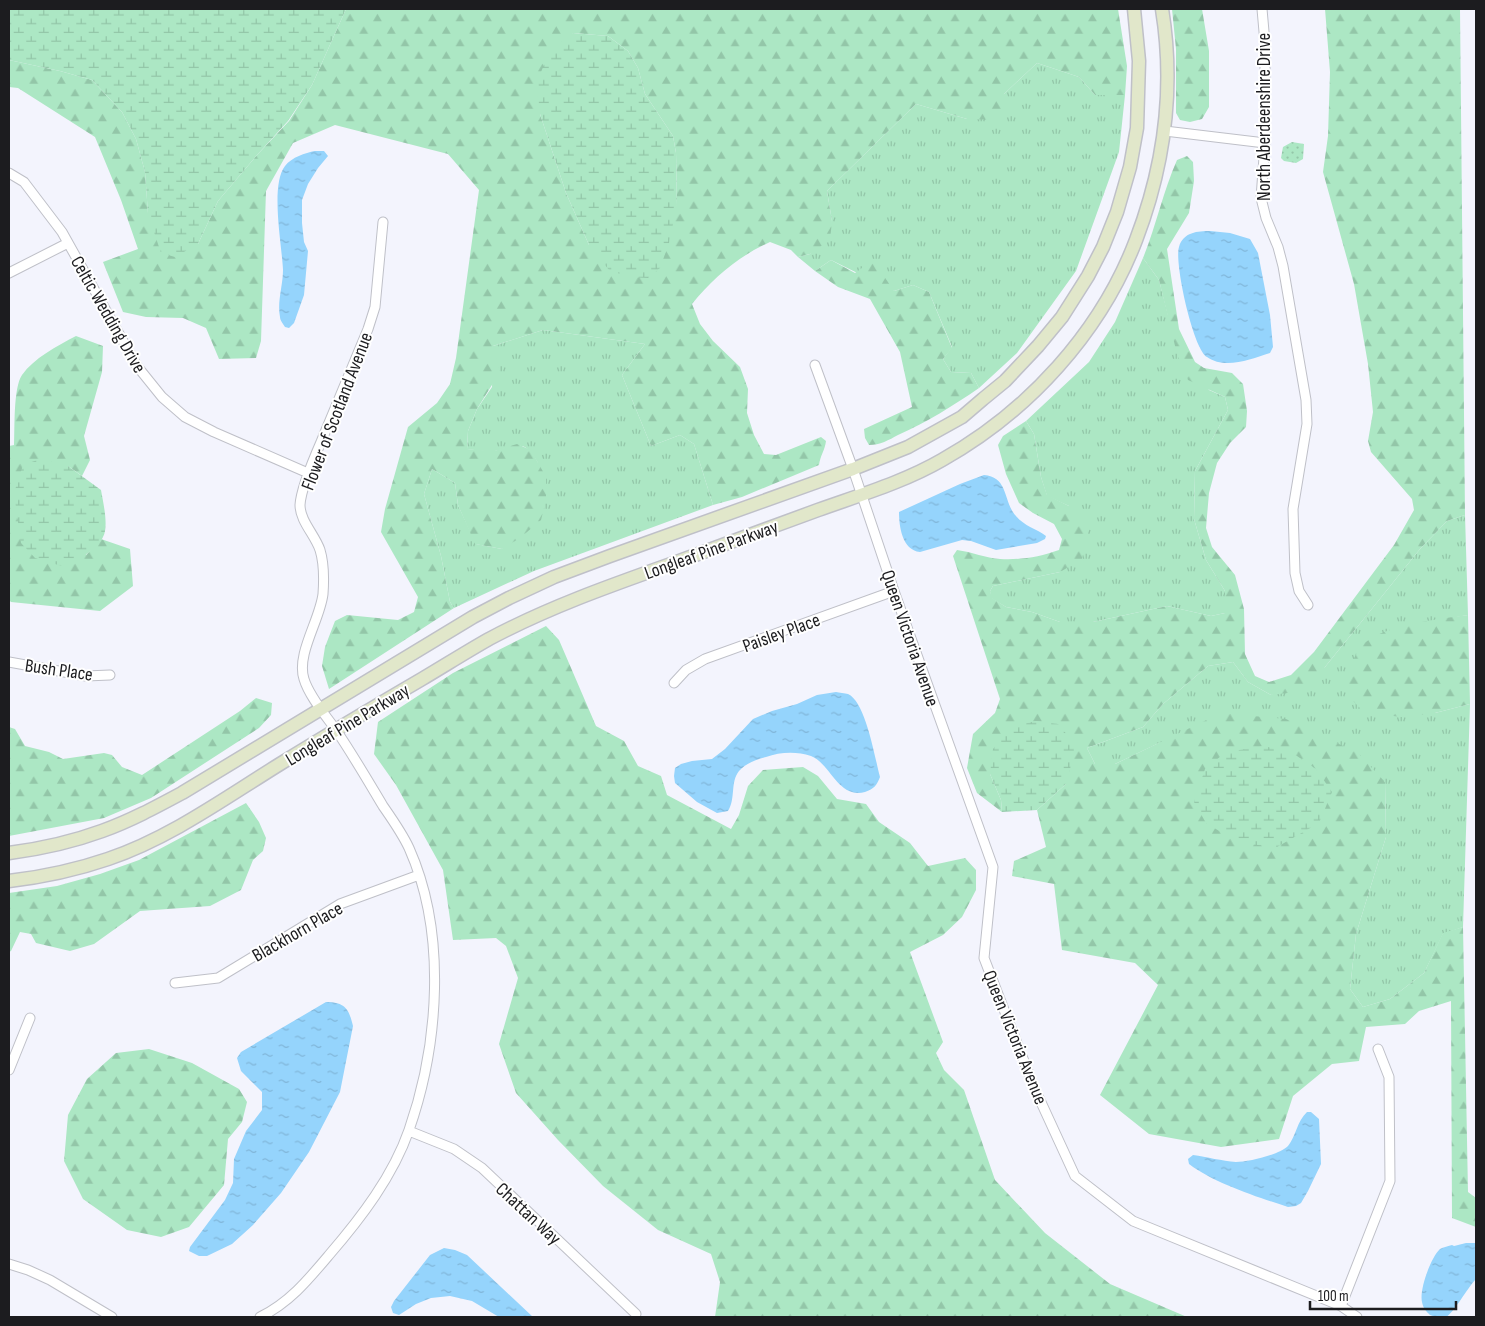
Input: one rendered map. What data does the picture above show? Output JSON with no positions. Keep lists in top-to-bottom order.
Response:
{
  "streets": {
    "main road": ["Longleaf Pine Parkway"],
    "street": [
      "North Aberdeenshire Drive",
      "Celtic Wedding Drive",
      "Flower of Scotland Avenue",
      "Paisley Place",
      "Queen Victoria Avenue",
      "Bush Place",
      "Blackhorn Place",
      "Chattan Way"
    ]
  },
  "crossings": [
    ["Celtic Wedding Drive", "Flower of Scotland Avenue"],
    ["Flower of Scotland Avenue", "Longleaf Pine Parkway"],
    ["Flower of Scotland Avenue", "Blackhorn Place"],
    ["Flower of Scotland Avenue", "Chattan Way"],
    ["Longleaf Pine Parkway", "Queen Victoria Avenue"],
    ["Paisley Place", "Queen Victoria Avenue"]
  ],
  "scale_bar": "100 m"
}
